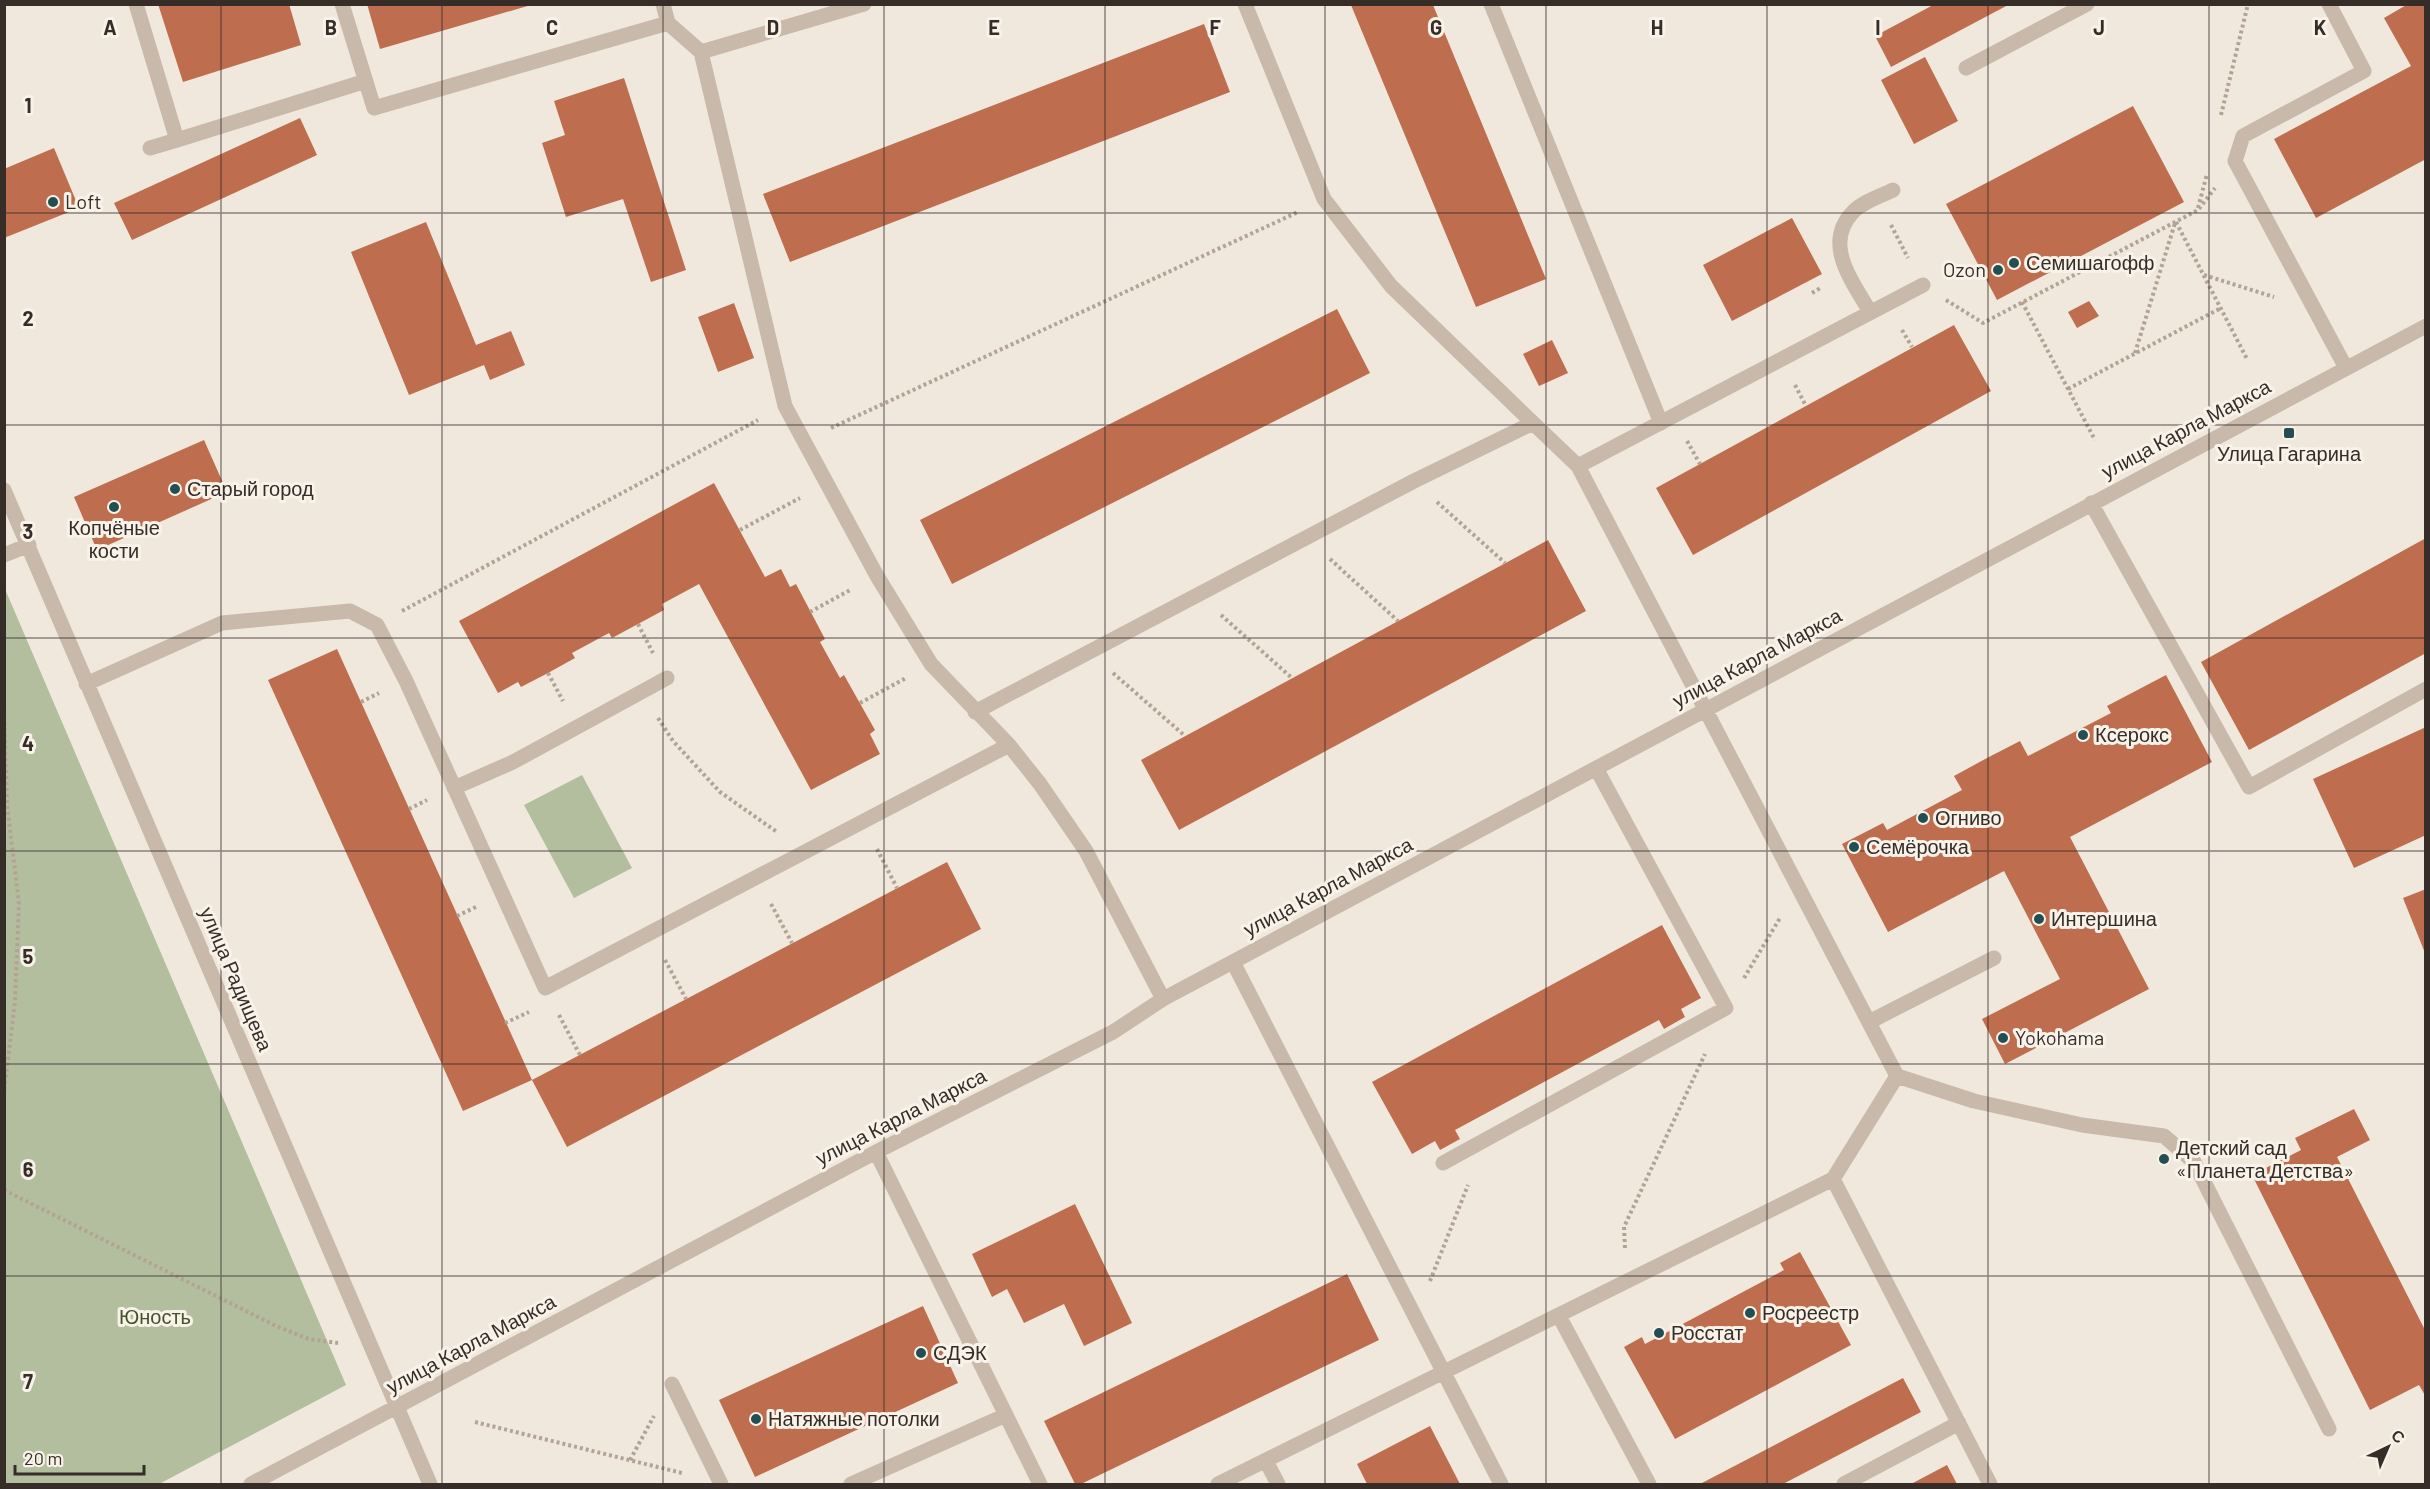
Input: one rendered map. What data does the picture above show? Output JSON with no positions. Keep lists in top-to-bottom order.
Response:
{
  "streets": {
    "street": ["улица Карла Маркса", "улица Радищева"]
  },
  "crossings": [
    ["улица Карла Маркса", "улица Радищева"]
  ],
  "parks": ["Юность"],
  "places": {
    "other": [
      "Loft",
      "Семишагофф",
      "Ozon",
      "Старый город",
      "Копчёные кости",
      "Ксерокс",
      "Огниво",
      "Семёрочка",
      "Интершина",
      "Yokohama",
      "Детский сад «Планета Детства»",
      "Росреестр",
      "Росстат",
      "СДЭК",
      "Натяжные потолки"
    ],
    "transit": ["Улица Гагарина"]
  },
  "scale_bar": "20 m",
  "north": "top right",
  "grid": {
    "columns": [
      "A",
      "B",
      "C",
      "D",
      "E",
      "F",
      "G",
      "H",
      "I",
      "J",
      "K"
    ],
    "rows": [
      "1",
      "2",
      "3",
      "4",
      "5",
      "6",
      "7"
    ]
  }
}
